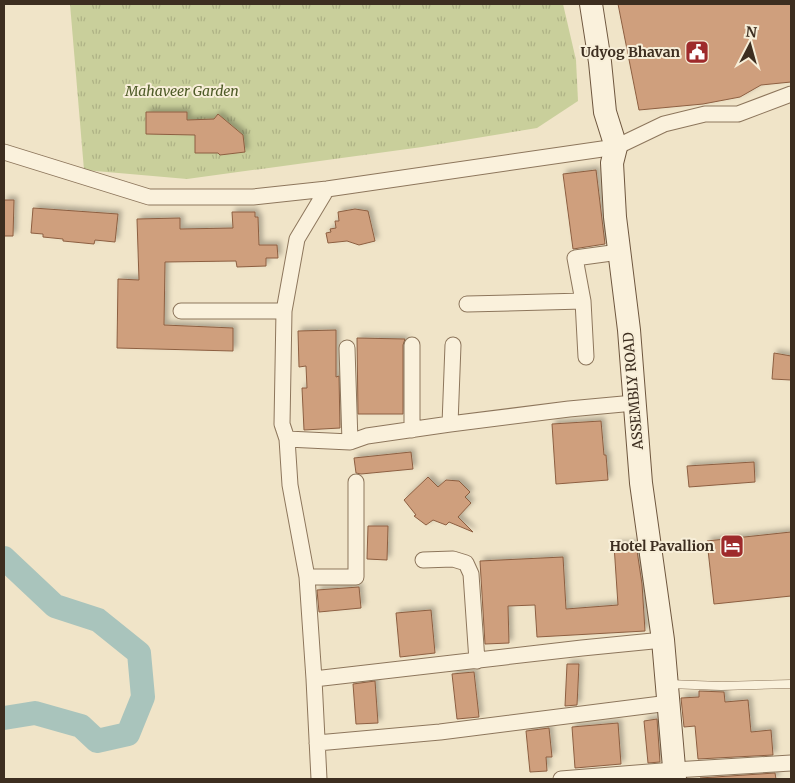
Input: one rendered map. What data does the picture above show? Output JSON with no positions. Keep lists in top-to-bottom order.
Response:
{
  "streets": {
    "street": ["ASSEMBLY ROAD"]
  },
  "parks": ["Mahaveer Garden"],
  "places": {
    "public building": ["Udyog Bhavan"],
    "hotel": ["Hotel Pavallion"]
  },
  "north": "top"
}
